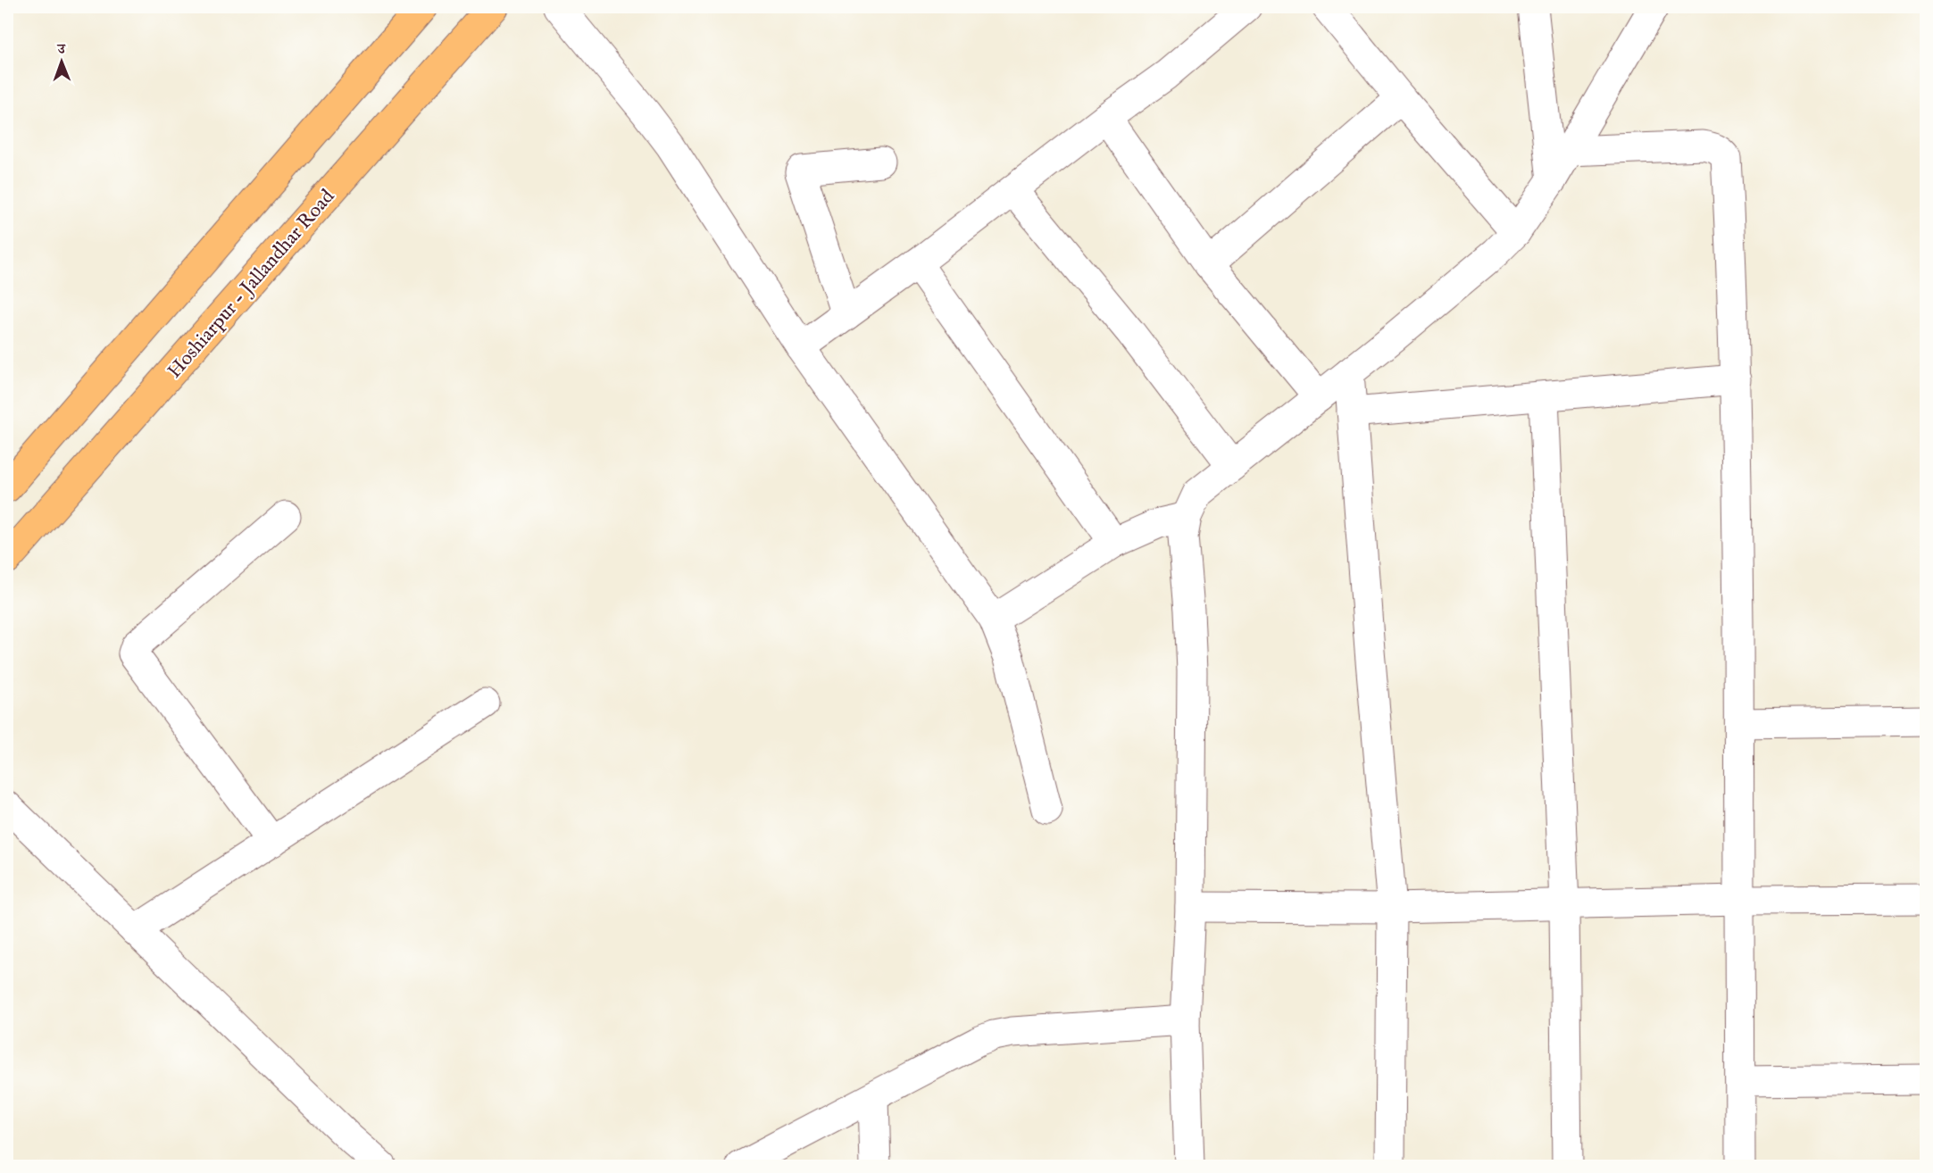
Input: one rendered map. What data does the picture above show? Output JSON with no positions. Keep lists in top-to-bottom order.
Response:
{
  "streets": {
    "highway": ["Hoshiarpur - Jallandhar Road"]
  },
  "north": "top"
}
